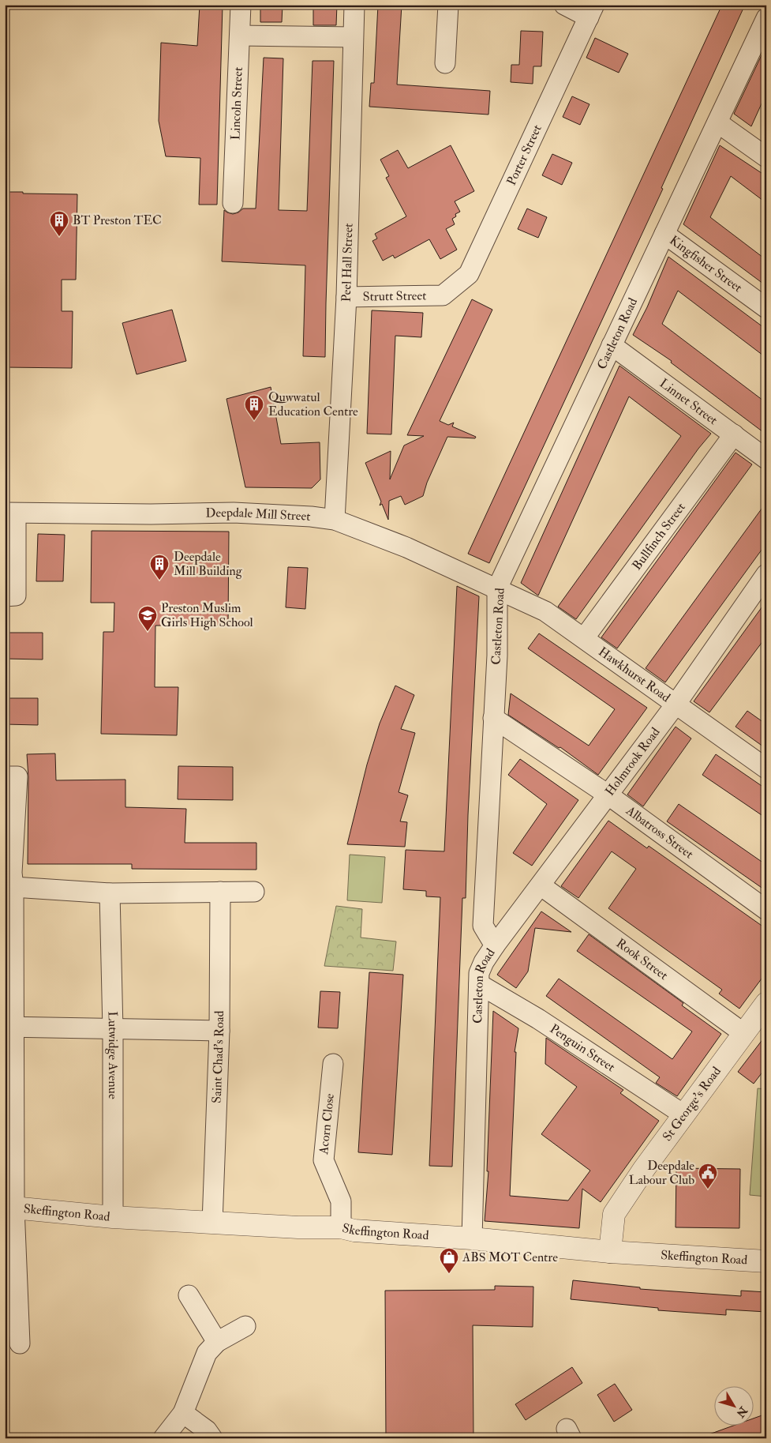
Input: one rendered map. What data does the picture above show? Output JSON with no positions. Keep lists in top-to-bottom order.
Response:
{
  "streets": {
    "street": [
      "Lincoln Street",
      "Porter Street",
      "Peel Hall Street",
      "Kingfisher Street",
      "Strutt Street",
      "Castleton Road",
      "Linnet Street",
      "Deepdale Mill Street",
      "Bullfinch Street",
      "Hawkhurst Road",
      "Holmrook Road",
      "Albatross Street",
      "Rook Street",
      "Penguin Street",
      "Lutwidge Avenue",
      "Saint Chad's Road",
      "St George's Road",
      "Acorn Close",
      "Skeffington Road"
    ]
  },
  "crossings": [
    ["Porter Street", "Strutt Street"],
    ["Peel Hall Street", "Strutt Street"],
    ["Peel Hall Street", "Deepdale Mill Street"],
    ["Kingfisher Street", "Castleton Road"],
    ["Castleton Road", "Linnet Street"],
    ["Castleton Road", "Deepdale Mill Street"],
    ["Castleton Road", "Hawkhurst Road"],
    ["Castleton Road", "Holmrook Road"],
    ["Castleton Road", "Albatross Street"],
    ["Castleton Road", "Penguin Street"],
    ["Castleton Road", "Skeffington Road"],
    ["Linnet Street", "Bullfinch Street"],
    ["Deepdale Mill Street", "Hawkhurst Road"],
    ["Bullfinch Street", "Hawkhurst Road"],
    ["Hawkhurst Road", "Holmrook Road"],
    ["Holmrook Road", "Albatross Street"],
    ["Holmrook Road", "Rook Street"],
    ["Rook Street", "St George's Road"],
    ["Penguin Street", "St George's Road"],
    ["Lutwidge Avenue", "Skeffington Road"],
    ["Saint Chad's Road", "Skeffington Road"],
    ["St George's Road", "Skeffington Road"],
    ["Acorn Close", "Skeffington Road"]
  ],
  "places": {
    "building": ["BT Preston TEC", "Quwwatul Education Centre", "Deepdale Mill Building"],
    "school or university": ["Preston Muslim Girls High School"],
    "public building": ["Deepdale Labour Club"],
    "shop": ["ABS MOT Centre"]
  },
  "north": "bottom right"
}
